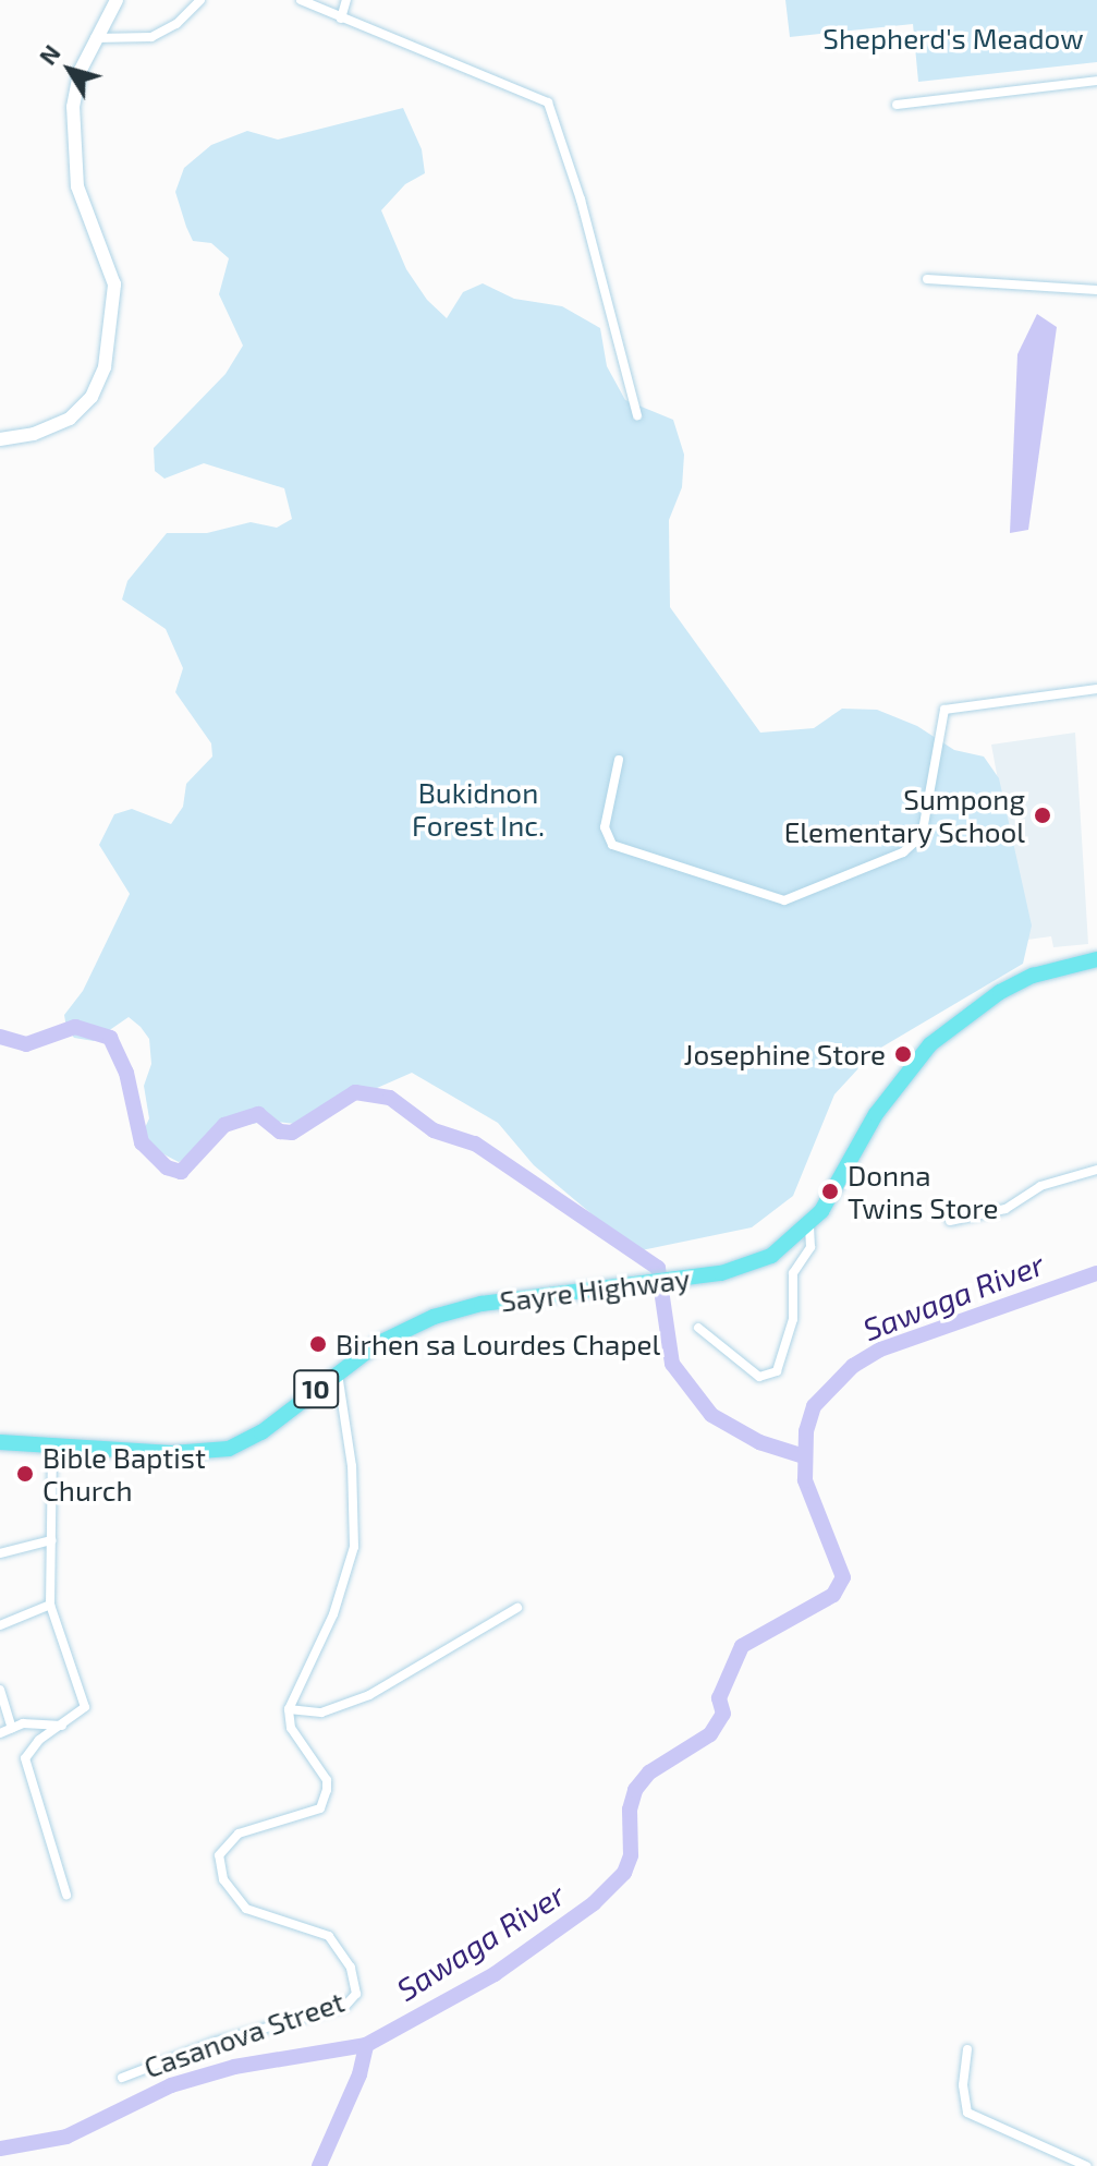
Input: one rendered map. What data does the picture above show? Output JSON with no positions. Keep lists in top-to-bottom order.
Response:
{
  "streets": {
    "highway": ["Sayre Highway", "10"],
    "street": ["Casanova Street"]
  },
  "water": ["Sawaga River"],
  "parks": ["Shepherd's Meadow", "Bukidnon Forest Inc."],
  "places": [
    "Sumpong Elementary School",
    "Josephine Store",
    "Donna Twins Store",
    "Birhen sa Lourdes Chapel",
    "Bible Baptist Church"
  ],
  "north": "top left"
}
